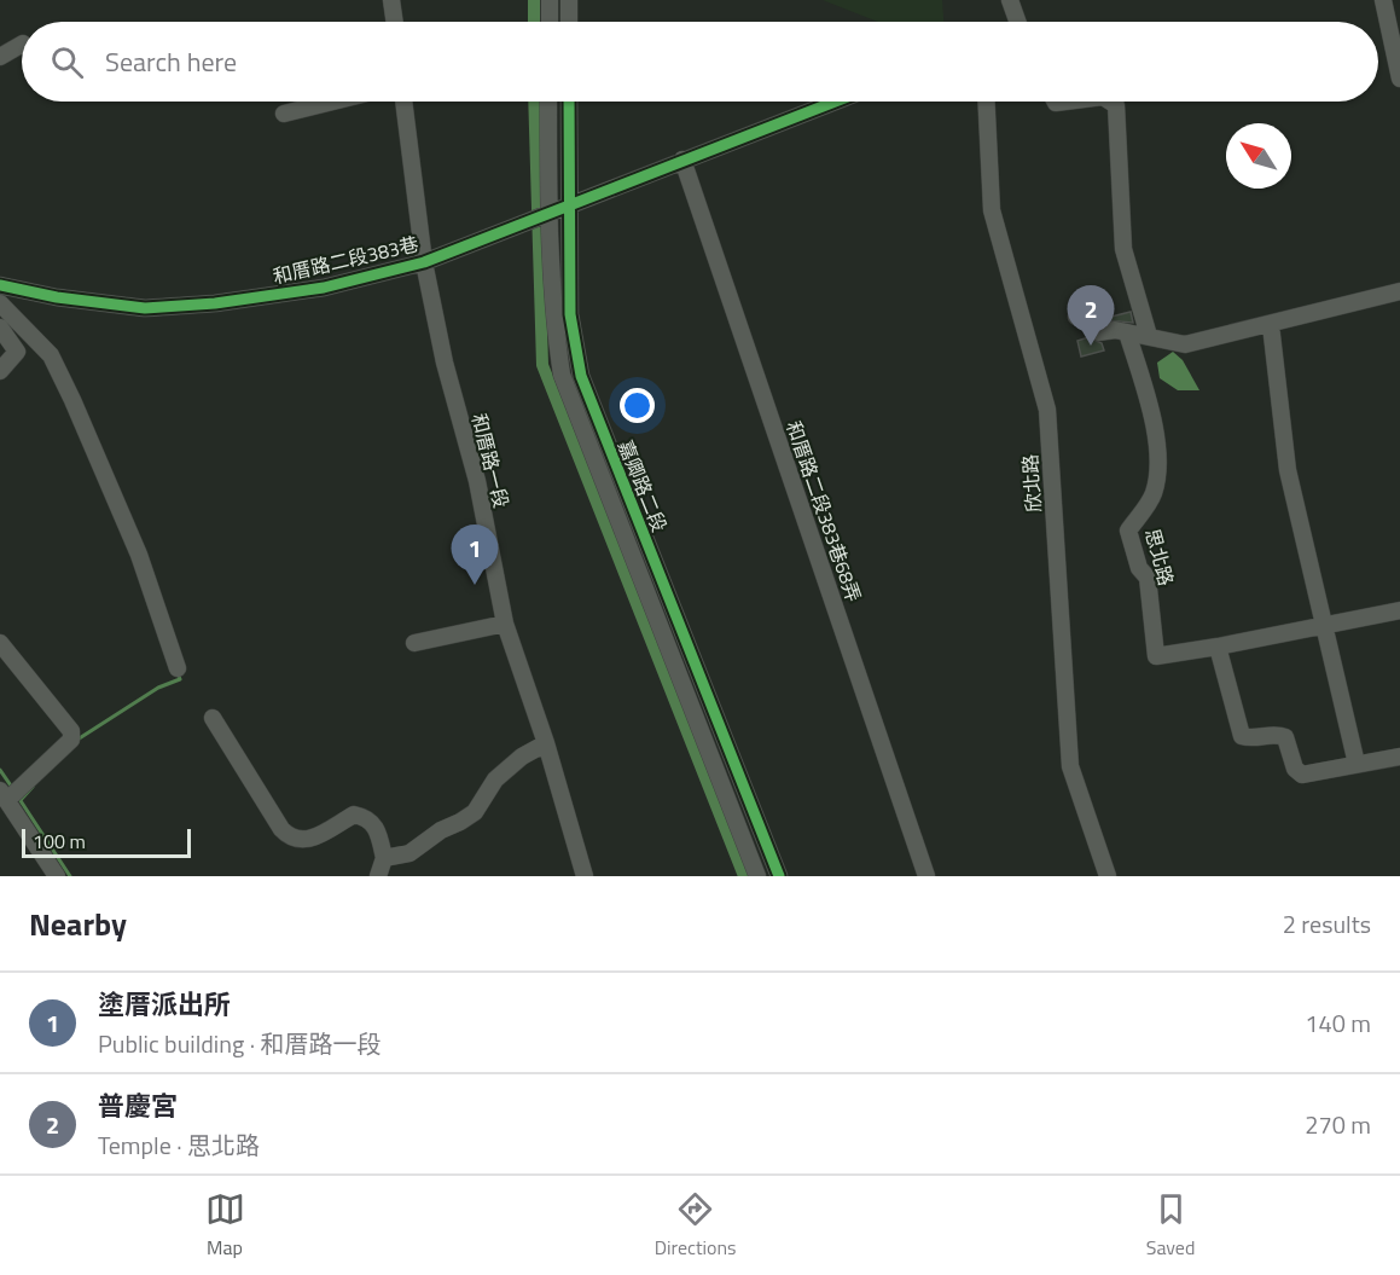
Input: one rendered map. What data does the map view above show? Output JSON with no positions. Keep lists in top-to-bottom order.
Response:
{
  "streets": {
    "street": [
      "和厝路二段383巷",
      "和厝路一段",
      "欣北路",
      "嘉卿路二段",
      "和厝路二段383巷68弄",
      "思北路"
    ]
  },
  "crossings": [
    ["和厝路二段383巷", "和厝路一段"],
    ["和厝路二段383巷", "嘉卿路二段"],
    ["和厝路二段383巷", "和厝路二段383巷68弄"]
  ],
  "scale_bar": "100 m",
  "north": "top left",
  "page": {
    "search": "Search here",
    "pins": ["2", "1"],
    "scale": "100 m",
    "heading": ["Nearby", "2 results"],
    "list": [
      {
        "mark": "1",
        "name": "塗厝派出所",
        "note": "Public building · 和厝路一段",
        "value": "140 m"
      },
      {
        "mark": "2",
        "name": "普慶宮",
        "note": "Temple · 思北路",
        "value": "270 m"
      }
    ],
    "nav": ["Map", "Directions", "Saved"]
  }
}
